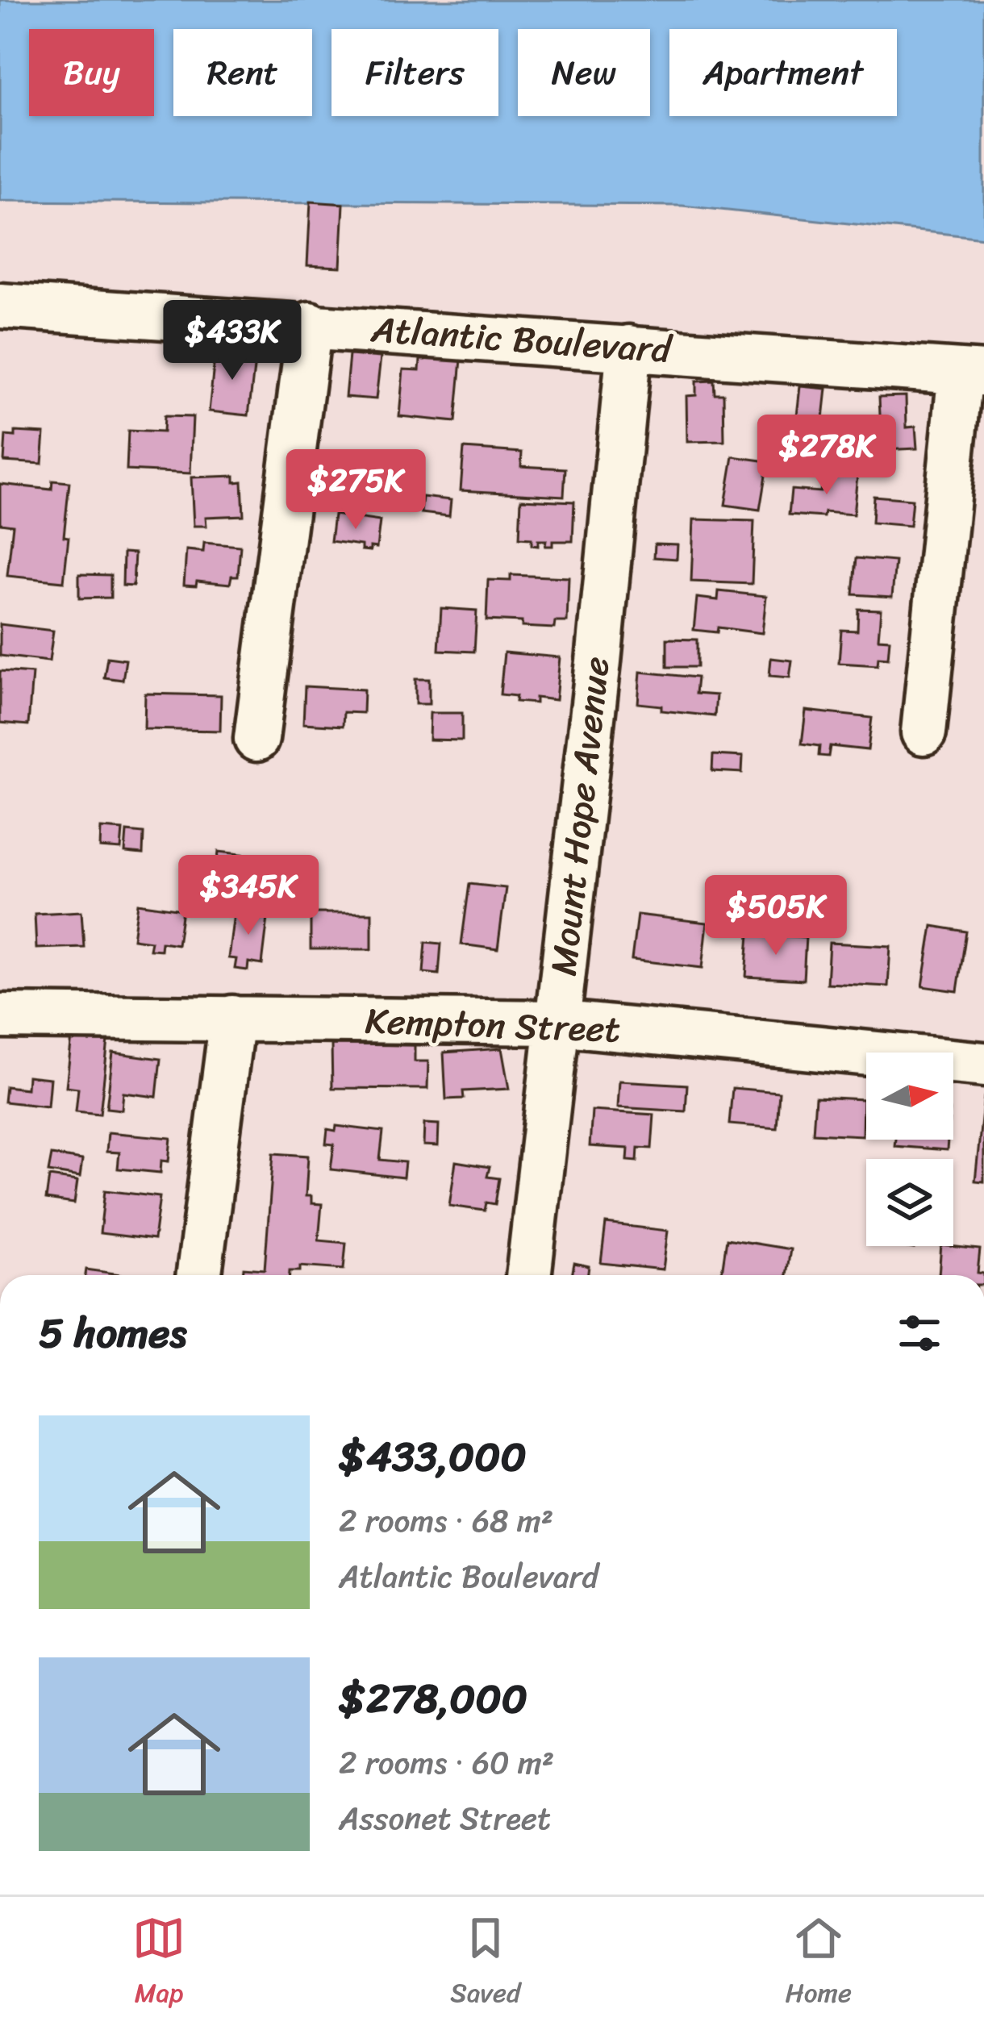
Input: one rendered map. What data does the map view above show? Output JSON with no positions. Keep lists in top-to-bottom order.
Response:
{
  "streets": {
    "street": ["Atlantic Boulevard", "Mount Hope Avenue", "Kempton Street"]
  },
  "crossings": [
    ["Atlantic Boulevard", "Mount Hope Avenue"],
    ["Mount Hope Avenue", "Kempton Street"]
  ],
  "north": "right",
  "page": {
    "chip": [
      "Buy",
      "Rent",
      "Filters",
      "New",
      "Apartment"
    ],
    "price": [
      "$433K",
      "$278K",
      "$275K",
      "$345K",
      "$505K"
    ],
    "heading": "5 homes",
    "list": [
      {
        "name": "$433,000",
        "note": "2 rooms · 68 m² · Atlantic Boulevard"
      },
      {
        "name": "$278,000",
        "note": "2 rooms · 60 m² · Assonet Street"
      }
    ],
    "tabs": ["Map", "Saved", "Home"]
  }
}
